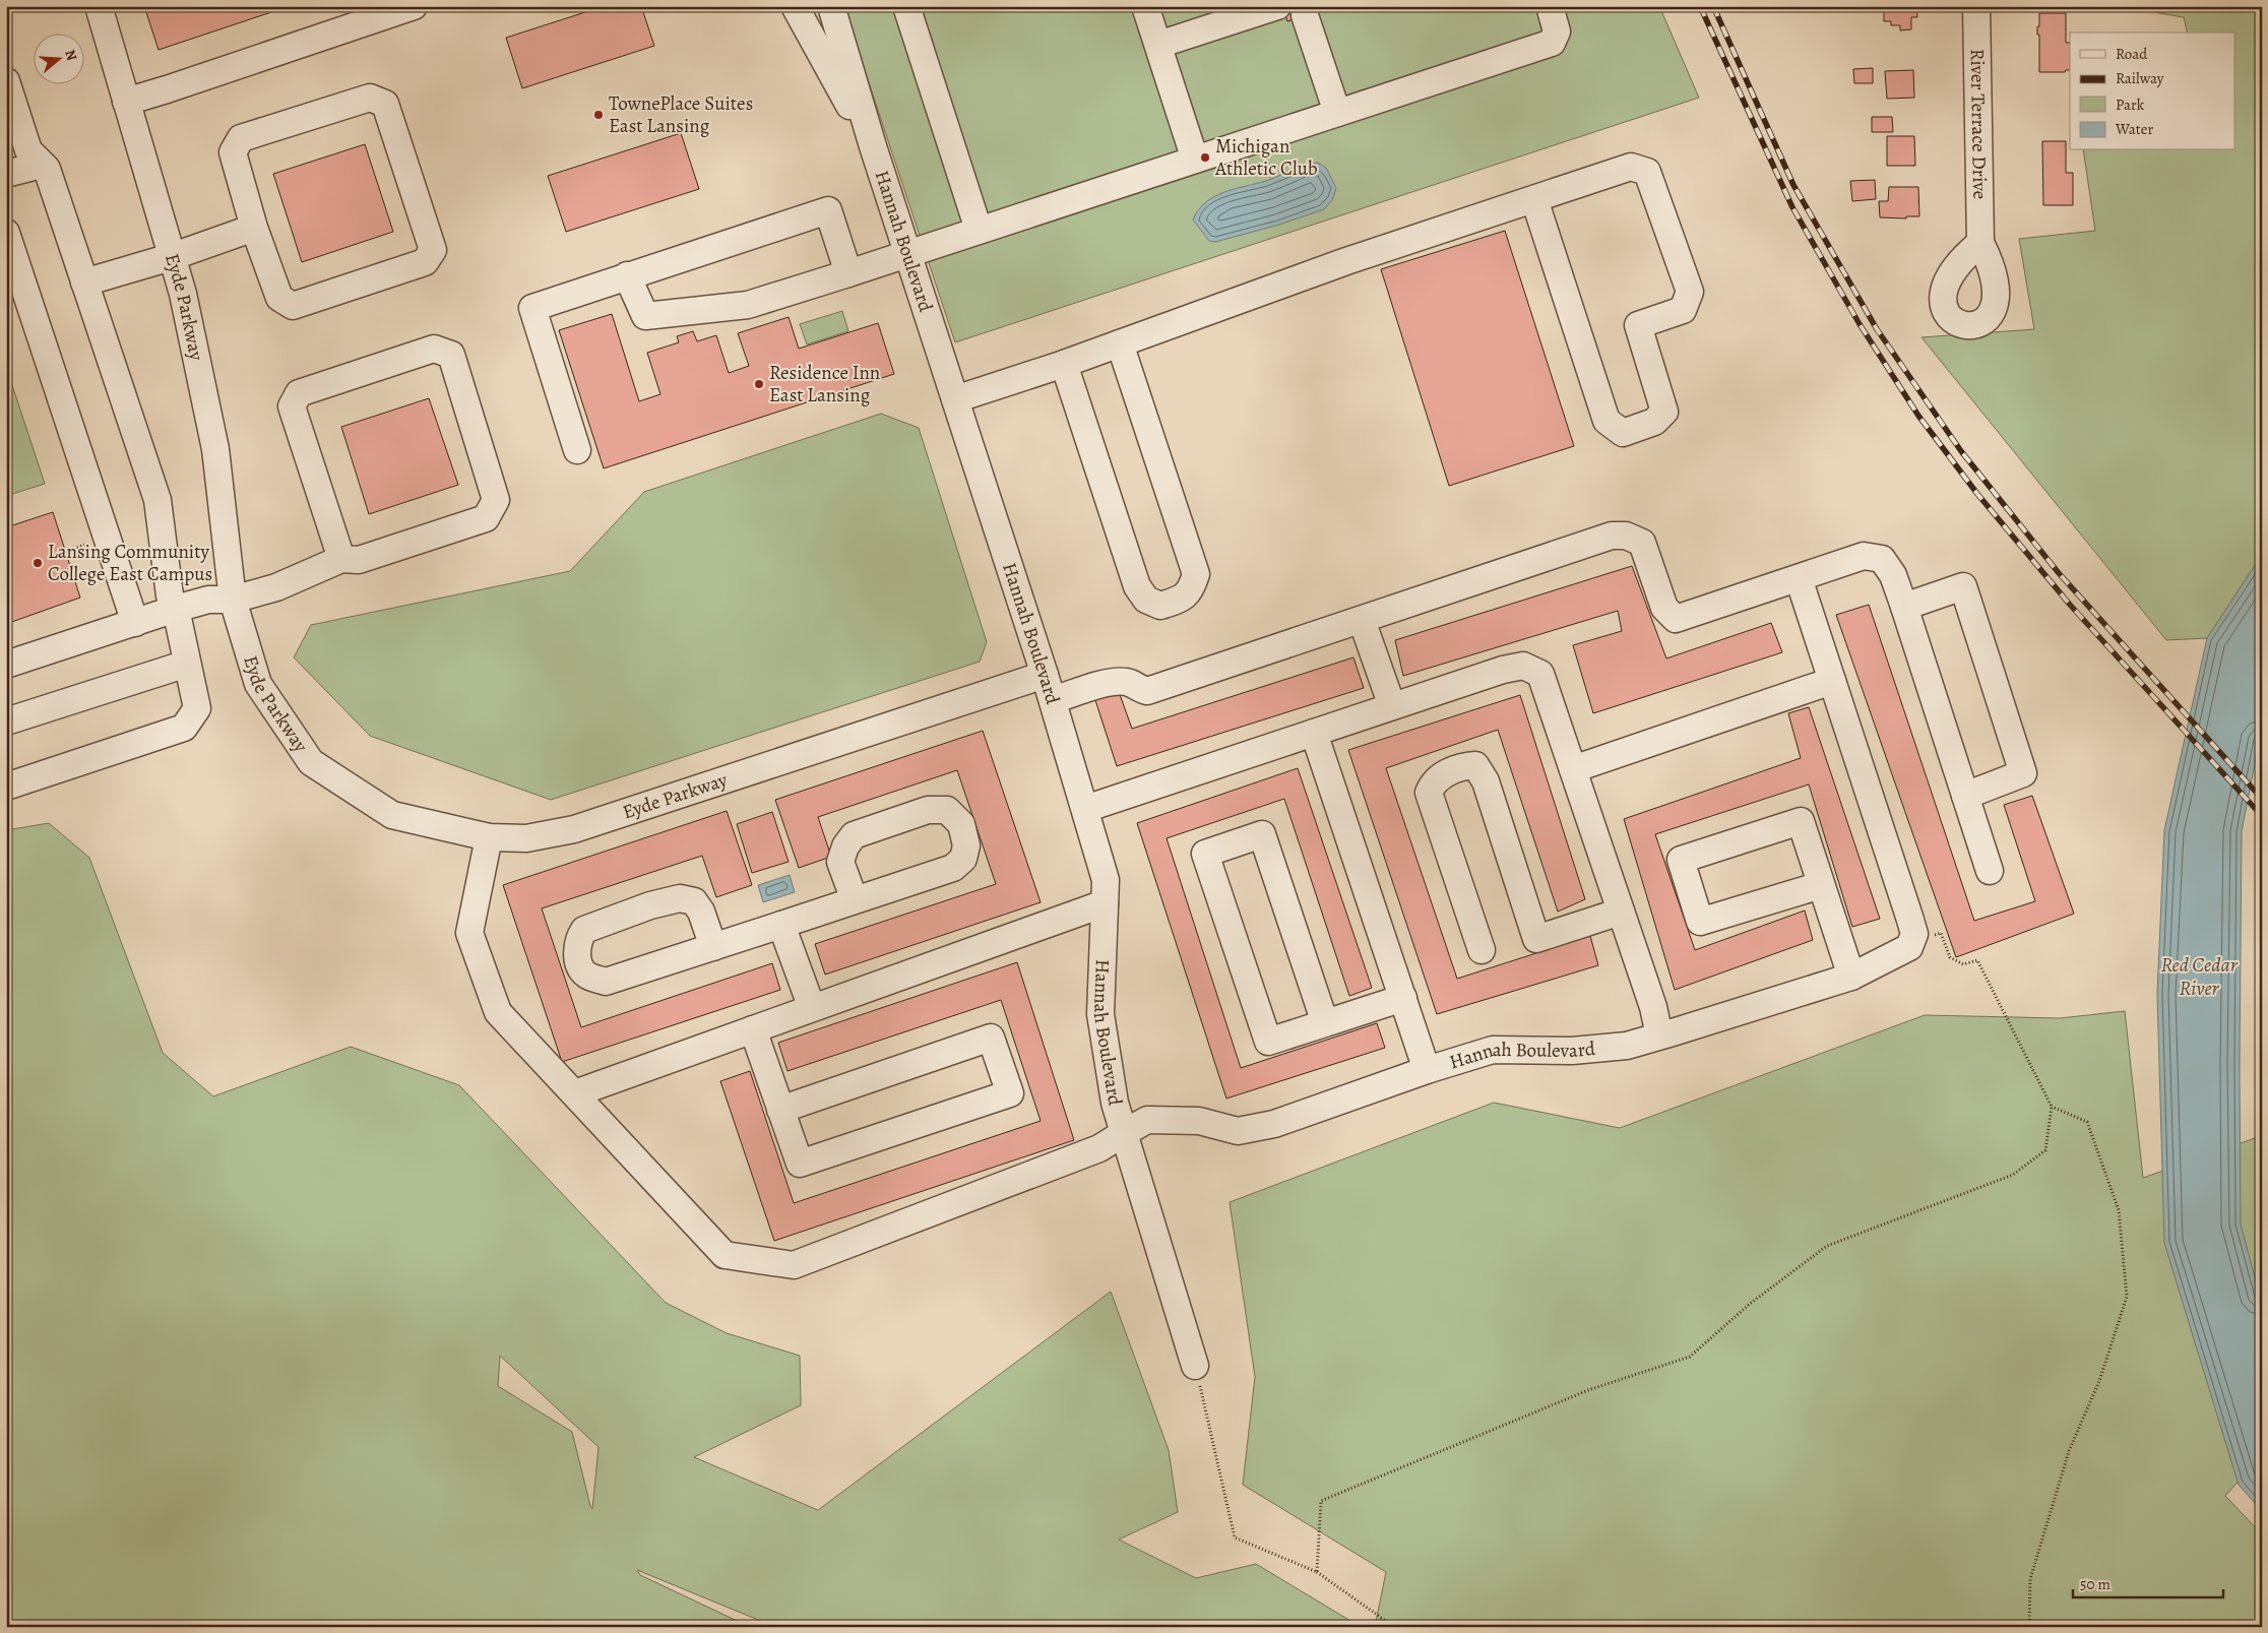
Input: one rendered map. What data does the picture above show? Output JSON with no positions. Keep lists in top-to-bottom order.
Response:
{
  "streets": {
    "street": ["River Terrace Drive", "Hannah Boulevard", "Eyde Parkway"]
  },
  "crossings": [
    ["Hannah Boulevard", "Eyde Parkway"]
  ],
  "water": ["Red Cedar River"],
  "places": [
    "TownePlace Suites East Lansing",
    "Michigan Athletic Club",
    "Residence Inn East Lansing",
    "Lansing Community College East Campus"
  ],
  "legend": [
    "Road",
    "Railway",
    "Park",
    "Water"
  ],
  "scale_bar": "50 m",
  "north": "right"
}
